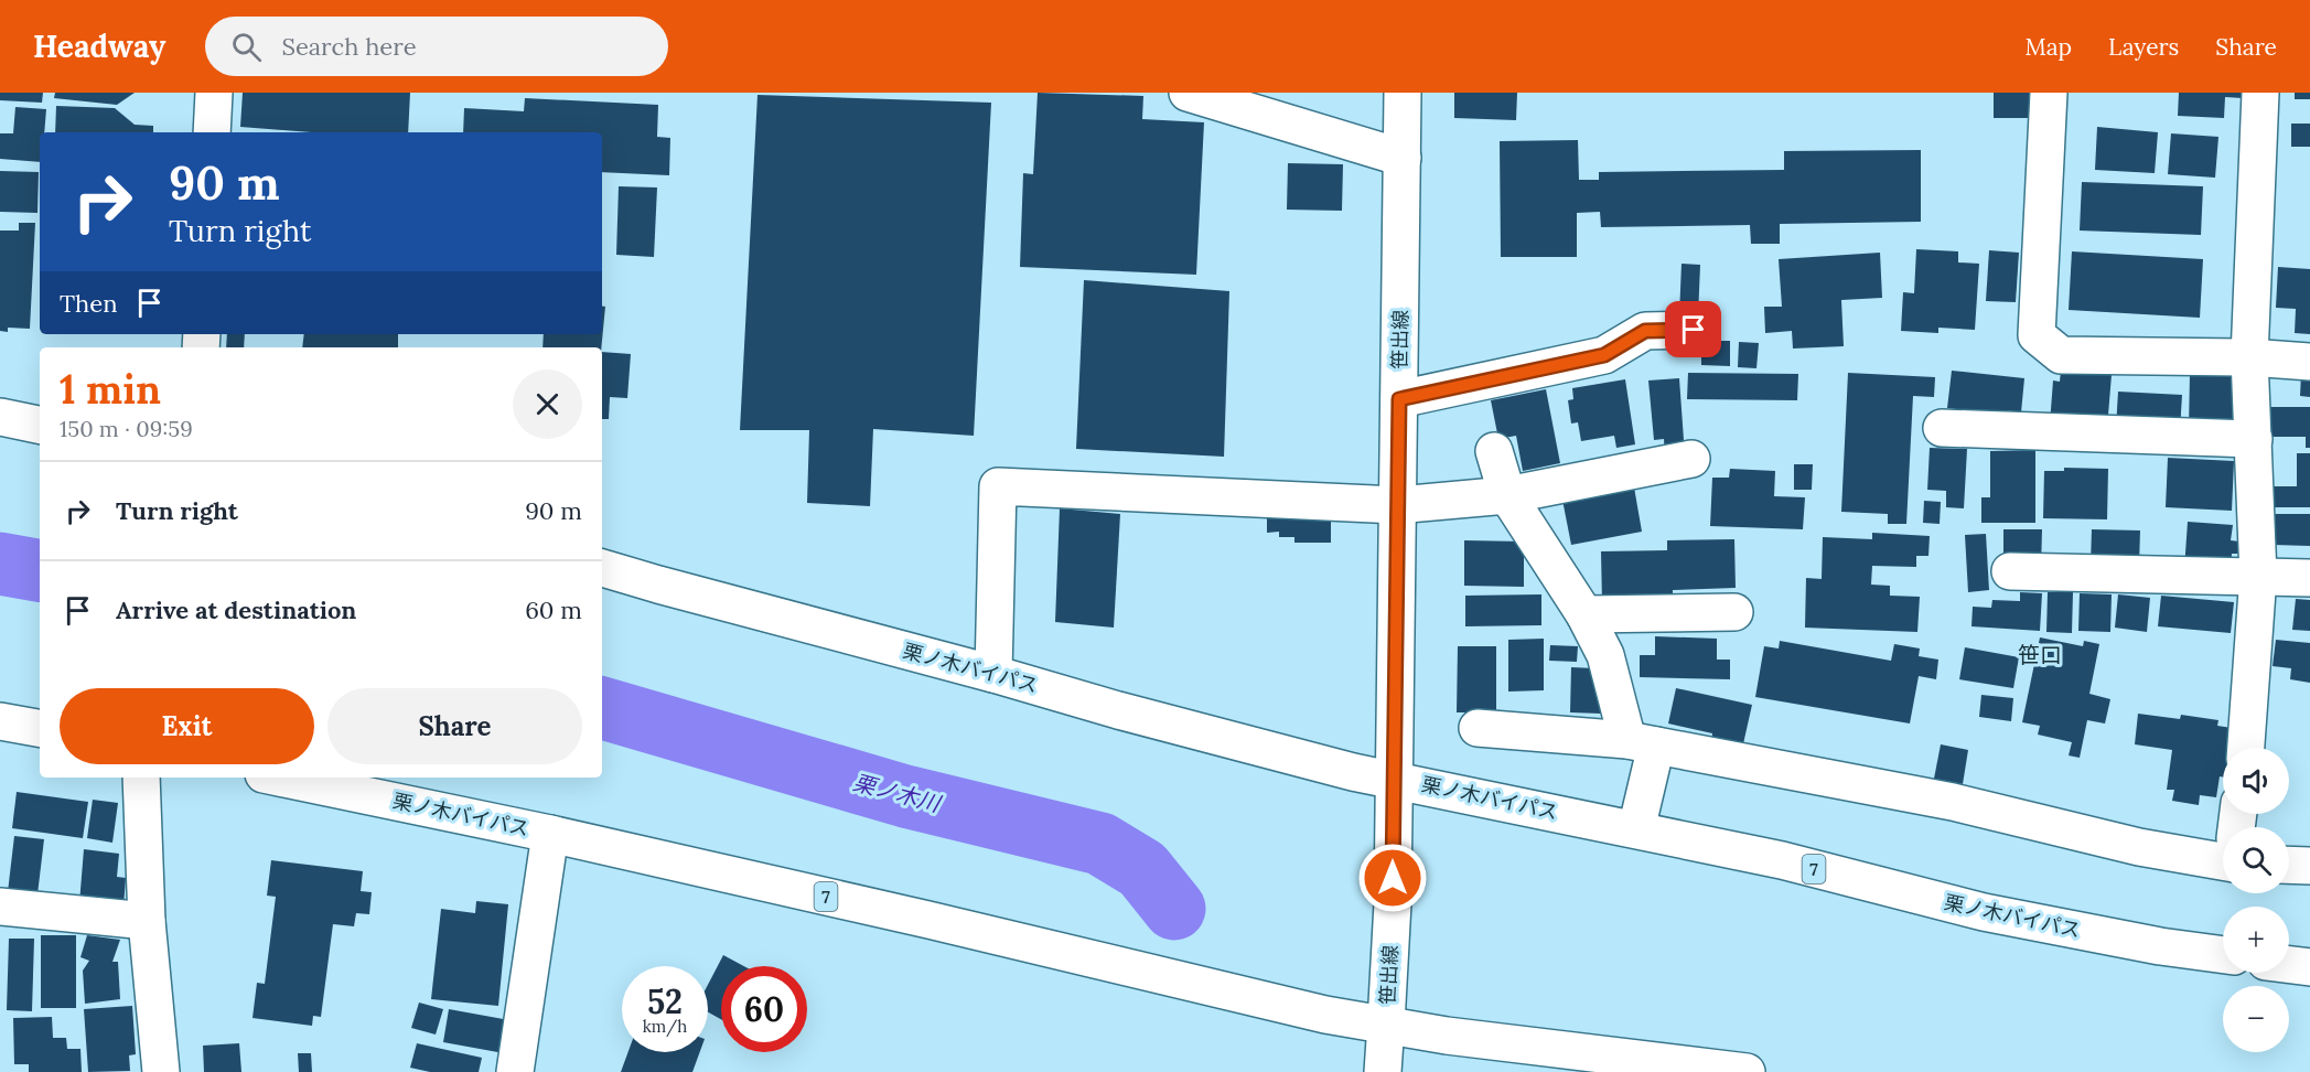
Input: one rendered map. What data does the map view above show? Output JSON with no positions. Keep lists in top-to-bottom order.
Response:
{
  "streets": {
    "main road": ["笹出線", "栗ノ木バイパス", "7"]
  },
  "crossings": [
    ["笹出線", "栗ノ木バイパス"]
  ],
  "districts": ["笹口"],
  "water": ["栗ノ木川"],
  "page": {
    "header": "Headway",
    "search": "Search here",
    "nav": ["Map", "Layers", "Share"],
    "turn": ["90 m", "Turn right"],
    "then": "Then",
    "heading": ["1 min", "150 m · 09:59"],
    "list": [
      {
        "name": "Turn right",
        "value": "90 m"
      },
      {
        "name": "Arrive at destination",
        "value": "60 m"
      }
    ],
    "buttons": ["Exit", "Share"],
    "map_buttons": ["+", "−"],
    "speed": "52 km/h",
    "limit": "60"
  }
}
